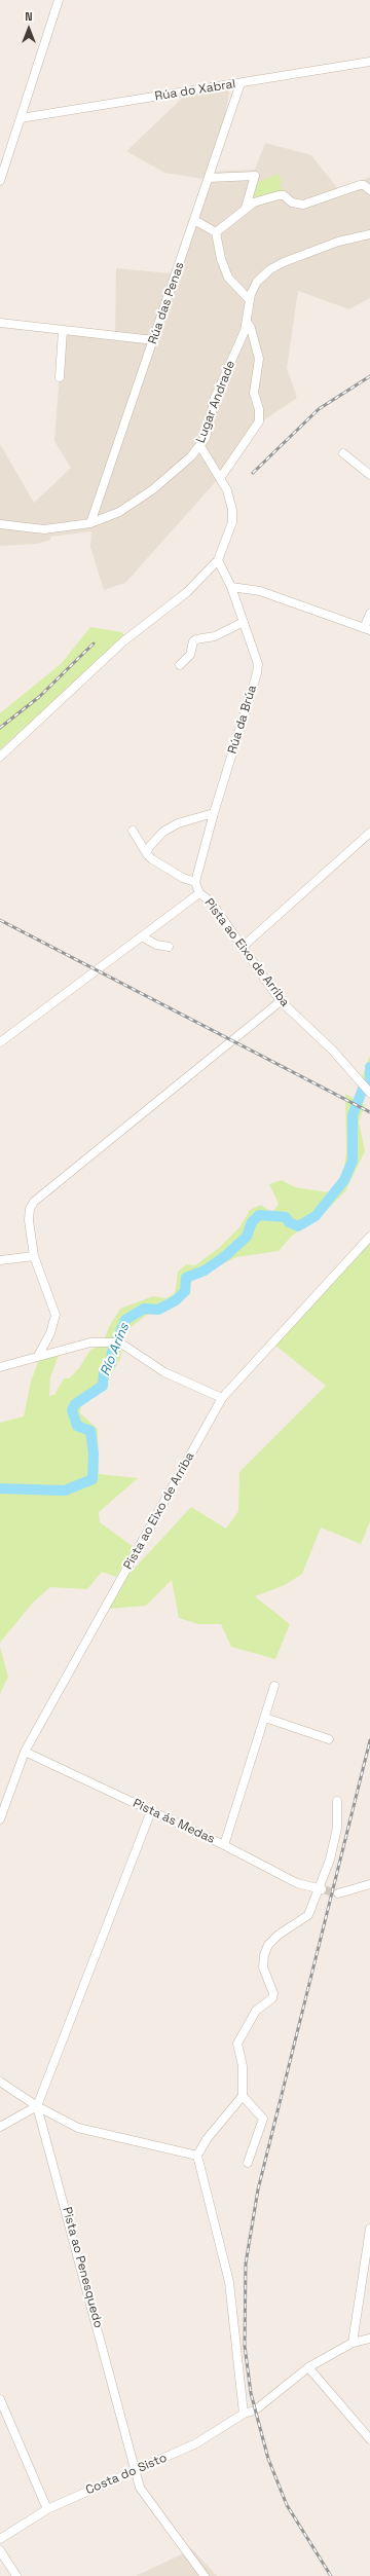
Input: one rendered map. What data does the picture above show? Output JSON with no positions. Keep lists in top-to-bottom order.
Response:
{
  "streets": {
    "street": [
      "Rúa do Xabral",
      "Rúa das Penas",
      "Lugar Andrade",
      "Rúa da Brúa",
      "Pista ao Eixo de Arriba",
      "Pista ás Medas",
      "Pista ao Penesquedo",
      "Costa do Sisto"
    ]
  },
  "crossings": [
    ["Rúa do Xabral", "Rúa das Penas"],
    ["Rúa das Penas", "Lugar Andrade"],
    ["Rúa da Brúa", "Pista ao Eixo de Arriba"],
    ["Pista ao Eixo de Arriba", "Pista ás Medas"],
    ["Pista ao Penesquedo", "Costa do Sisto"]
  ],
  "water": ["Río Aríns"],
  "north": "top"
}
